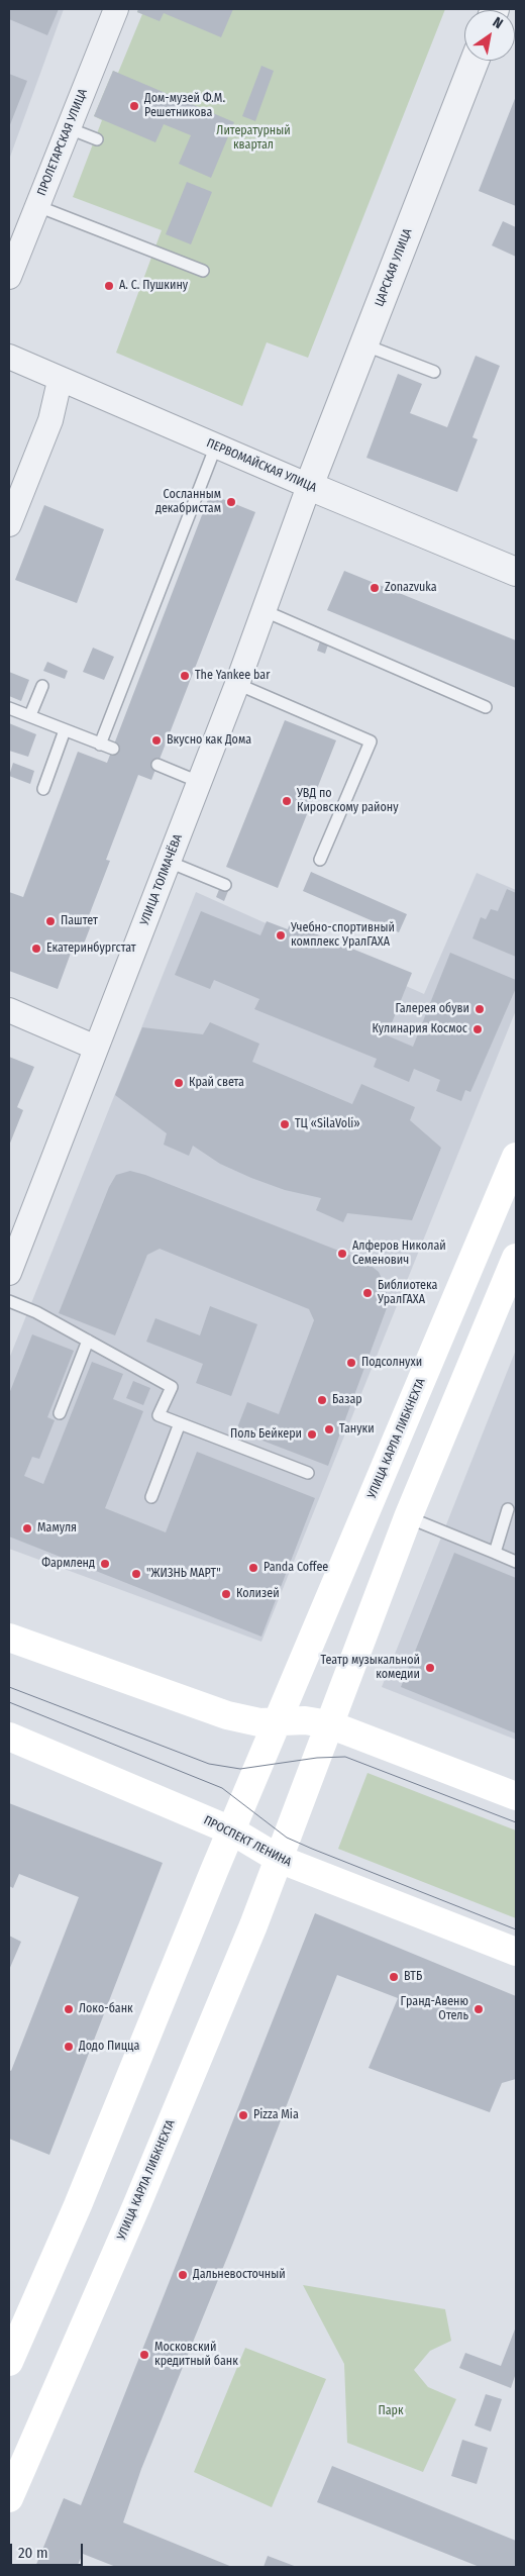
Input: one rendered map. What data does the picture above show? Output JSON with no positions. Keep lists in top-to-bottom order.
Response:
{
  "streets": {
    "main road": ["УЛИЦА КАРЛА ЛИБКНЕХТА", "ПРОСПЕКТ ЛЕНИНА"],
    "street": [
      "ПРОЛЕТАРСКАЯ УЛИЦА",
      "ЦАРСКАЯ УЛИЦА",
      "ПЕРВОМАЙСКАЯ УЛИЦА",
      "УЛИЦА ТОЛМАЧЁВА"
    ]
  },
  "crossings": [
    ["ЦАРСКАЯ УЛИЦА", "ПЕРВОМАЙСКАЯ УЛИЦА"],
    ["ЦАРСКАЯ УЛИЦА", "УЛИЦА ТОЛМАЧЁВА"],
    ["ПЕРВОМАЙСКАЯ УЛИЦА", "УЛИЦА ТОЛМАЧЁВА"],
    ["УЛИЦА КАРЛА ЛИБКНЕХТА", "ПРОСПЕКТ ЛЕНИНА"]
  ],
  "parks": ["Литературный квартал", "Парк"],
  "places": [
    "Дом-музей Ф.М. Решетникова",
    "А. С. Пушкину",
    "Сосланным декабристам",
    "Zonazvuka",
    "The Yankee bar",
    "Вкусно как Дома",
    "УВД по Кировскому району",
    "Паштет",
    "Учебно-спортивный комплекс УралГАХА",
    "Екатеринбургстат",
    "Галерея обуви",
    "Кулинария Космос",
    "Край света",
    "ТЦ «SilaVoli»",
    "Алферов Николай Семенович",
    "Библиотека УралГАХА",
    "Подсолнухи",
    "Базар",
    "Тануки",
    "Поль Бейкери",
    "Мамуля",
    "Фармленд",
    "Panda Coffee",
    "\"ЖИЗНЬ МАРТ\"",
    "Колизей",
    "Театр музыкальной комедии",
    "ВТБ",
    "Локо-банк",
    "Гранд-Авеню Отель",
    "Додо Пицца",
    "Pizza Mia",
    "Дальневосточный",
    "Московский кредитный банк"
  ],
  "scale_bar": "20 m",
  "north": "top right"
}
